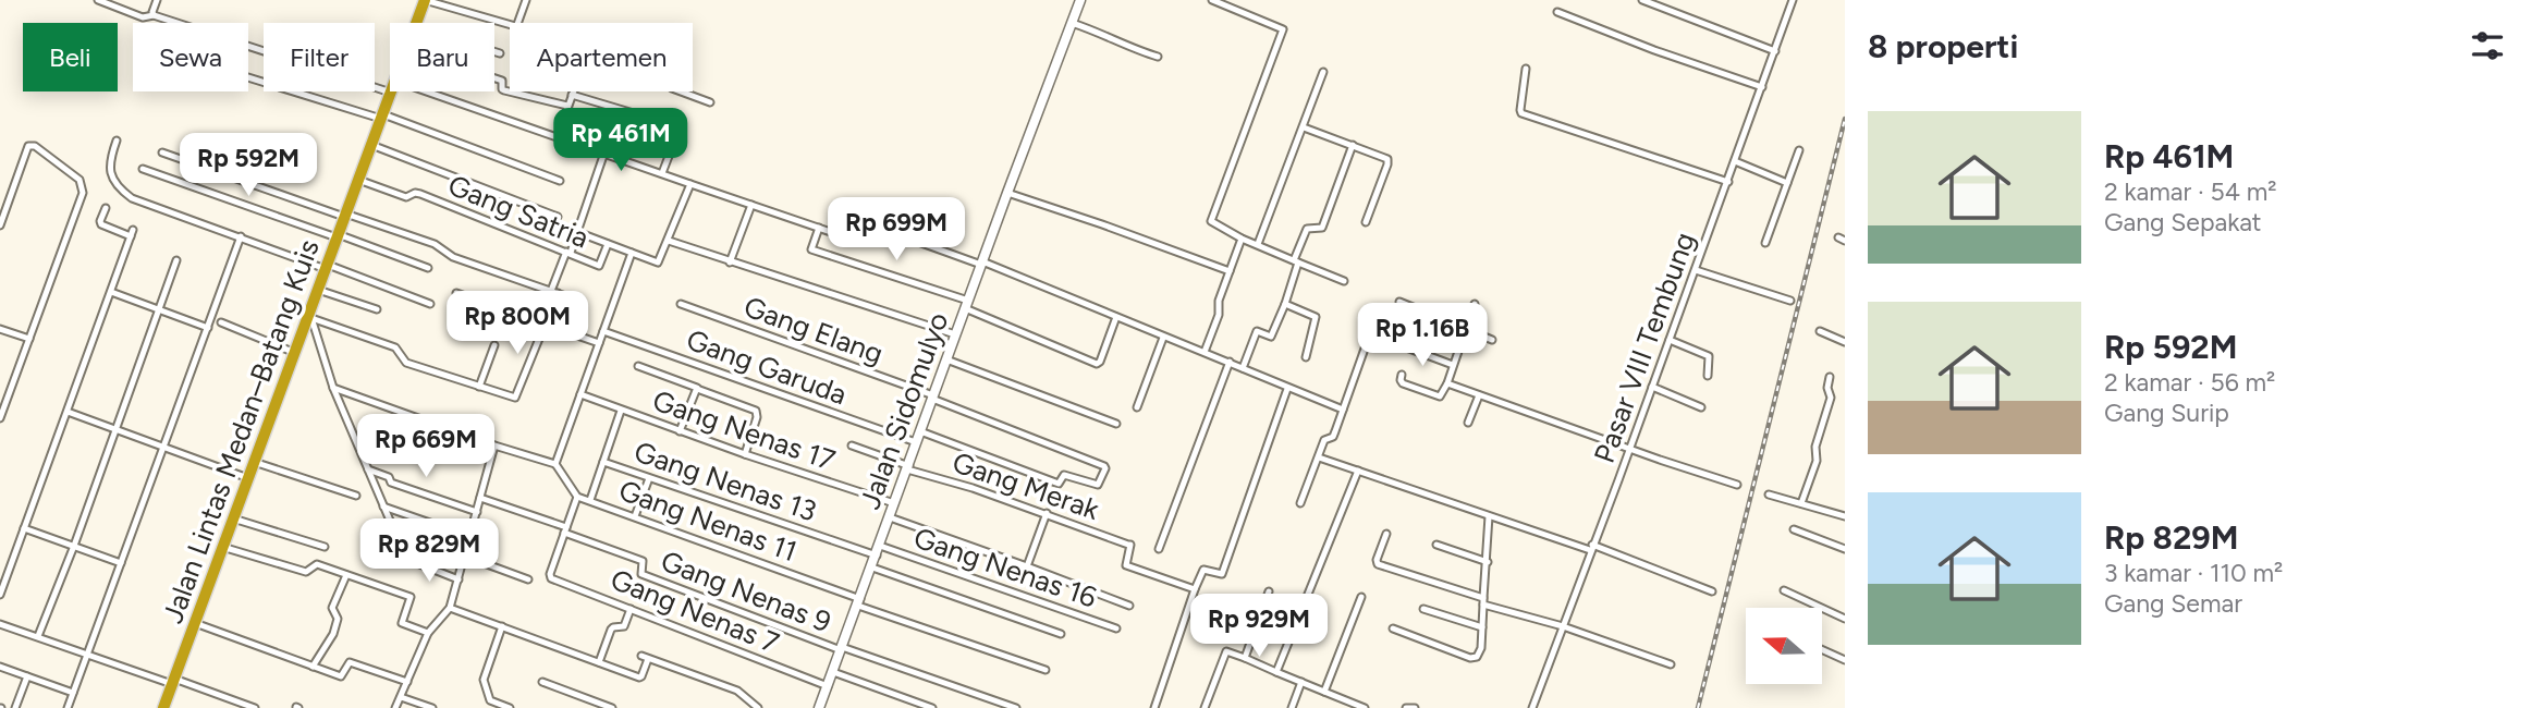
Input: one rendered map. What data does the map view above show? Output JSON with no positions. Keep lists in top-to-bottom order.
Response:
{
  "streets": {
    "highway": ["Jalan Lintas Medan–Batang Kuis"],
    "street": [
      "Gang Satria",
      "Gang Elang",
      "Pasar VIII Tembung",
      "Gang Garuda",
      "Jalan Sidomulyo",
      "Gang Nenas 17",
      "Gang Nenas 13",
      "Gang Merak",
      "Gang Nenas 11",
      "Gang Nenas 16",
      "Gang Nenas 9",
      "Gang Nenas 7"
    ]
  },
  "crossings": [
    ["Gang Satria", "Jalan Lintas Medan–Batang Kuis"],
    ["Gang Elang", "Jalan Sidomulyo"],
    ["Gang Garuda", "Jalan Sidomulyo"],
    ["Jalan Sidomulyo", "Gang Nenas 17"],
    ["Jalan Sidomulyo", "Gang Nenas 13"],
    ["Jalan Sidomulyo", "Gang Merak"],
    ["Jalan Sidomulyo", "Gang Nenas 11"],
    ["Jalan Sidomulyo", "Gang Nenas 16"],
    ["Jalan Sidomulyo", "Gang Nenas 9"],
    ["Jalan Sidomulyo", "Gang Nenas 7"],
    ["Gang Nenas 13", "Gang Nenas 16"],
    ["Gang Nenas 9", "Gang Nenas 7"]
  ],
  "north": "left",
  "page": {
    "heading": "8 properti",
    "chip": [
      "Beli",
      "Sewa",
      "Filter",
      "Baru",
      "Apartemen"
    ],
    "list": [
      {
        "name": "Rp 461M",
        "note": "2 kamar · 54 m² · Gang Sepakat"
      },
      {
        "name": "Rp 592M",
        "note": "2 kamar · 56 m² · Gang Surip"
      },
      {
        "name": "Rp 829M",
        "note": "3 kamar · 110 m² · Gang Semar"
      }
    ],
    "price": [
      "Rp 461M",
      "Rp 592M",
      "Rp 699M",
      "Rp 800M",
      "Rp 1.16B",
      "Rp 669M",
      "Rp 829M",
      "Rp 929M"
    ]
  }
}
